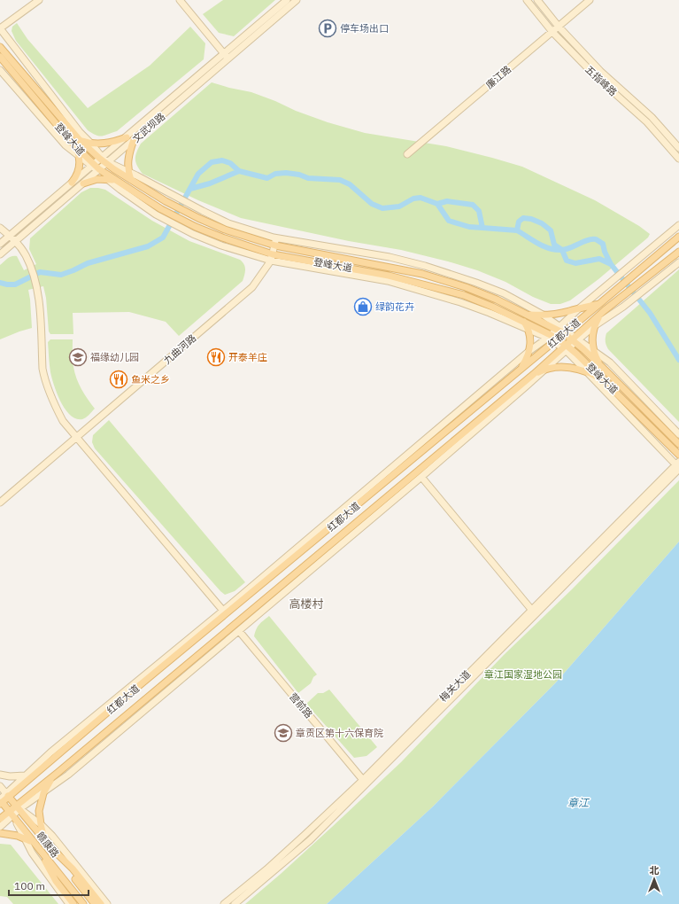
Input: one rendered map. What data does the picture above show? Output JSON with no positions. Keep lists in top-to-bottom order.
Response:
{
  "streets": {
    "main road": ["登峰大道", "红都大道", "赣康路"],
    "street": [
      "廉江路",
      "五指峰路",
      "文武坝路",
      "九曲河路",
      "梅关大道",
      "营前路"
    ]
  },
  "crossings": [
    ["廉江路", "五指峰路"],
    ["文武坝路", "登峰大道"],
    ["登峰大道", "红都大道"],
    ["登峰大道", "九曲河路"],
    ["红都大道", "赣康路"],
    ["梅关大道", "营前路"]
  ],
  "districts": ["高楼村"],
  "water": ["章江"],
  "parks": ["章江国家湿地公园"],
  "places": {
    "parking": ["停车场出口"],
    "shop": ["绿韵花卉"],
    "school or university": ["福缘幼儿园", "章贡区第十六保育院"],
    "restaurant": ["开泰羊庄", "鱼米之乡"]
  },
  "scale_bar": "100 m",
  "north": "top"
}
